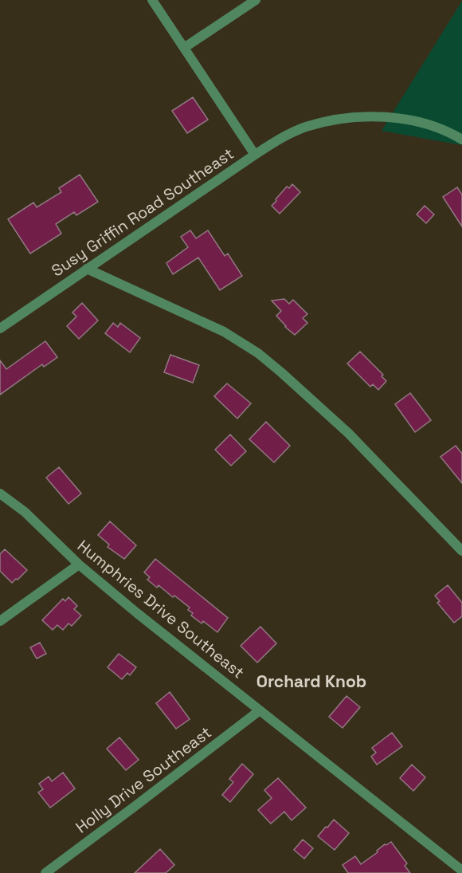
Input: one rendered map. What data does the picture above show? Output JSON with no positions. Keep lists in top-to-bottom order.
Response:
{
  "streets": {
    "street": ["Susy Griffin Road Southeast", "Humphries Drive Southeast", "Holly Drive Southeast"]
  },
  "crossings": [
    ["Humphries Drive Southeast", "Holly Drive Southeast"]
  ],
  "districts": ["Orchard Knob"]
}
